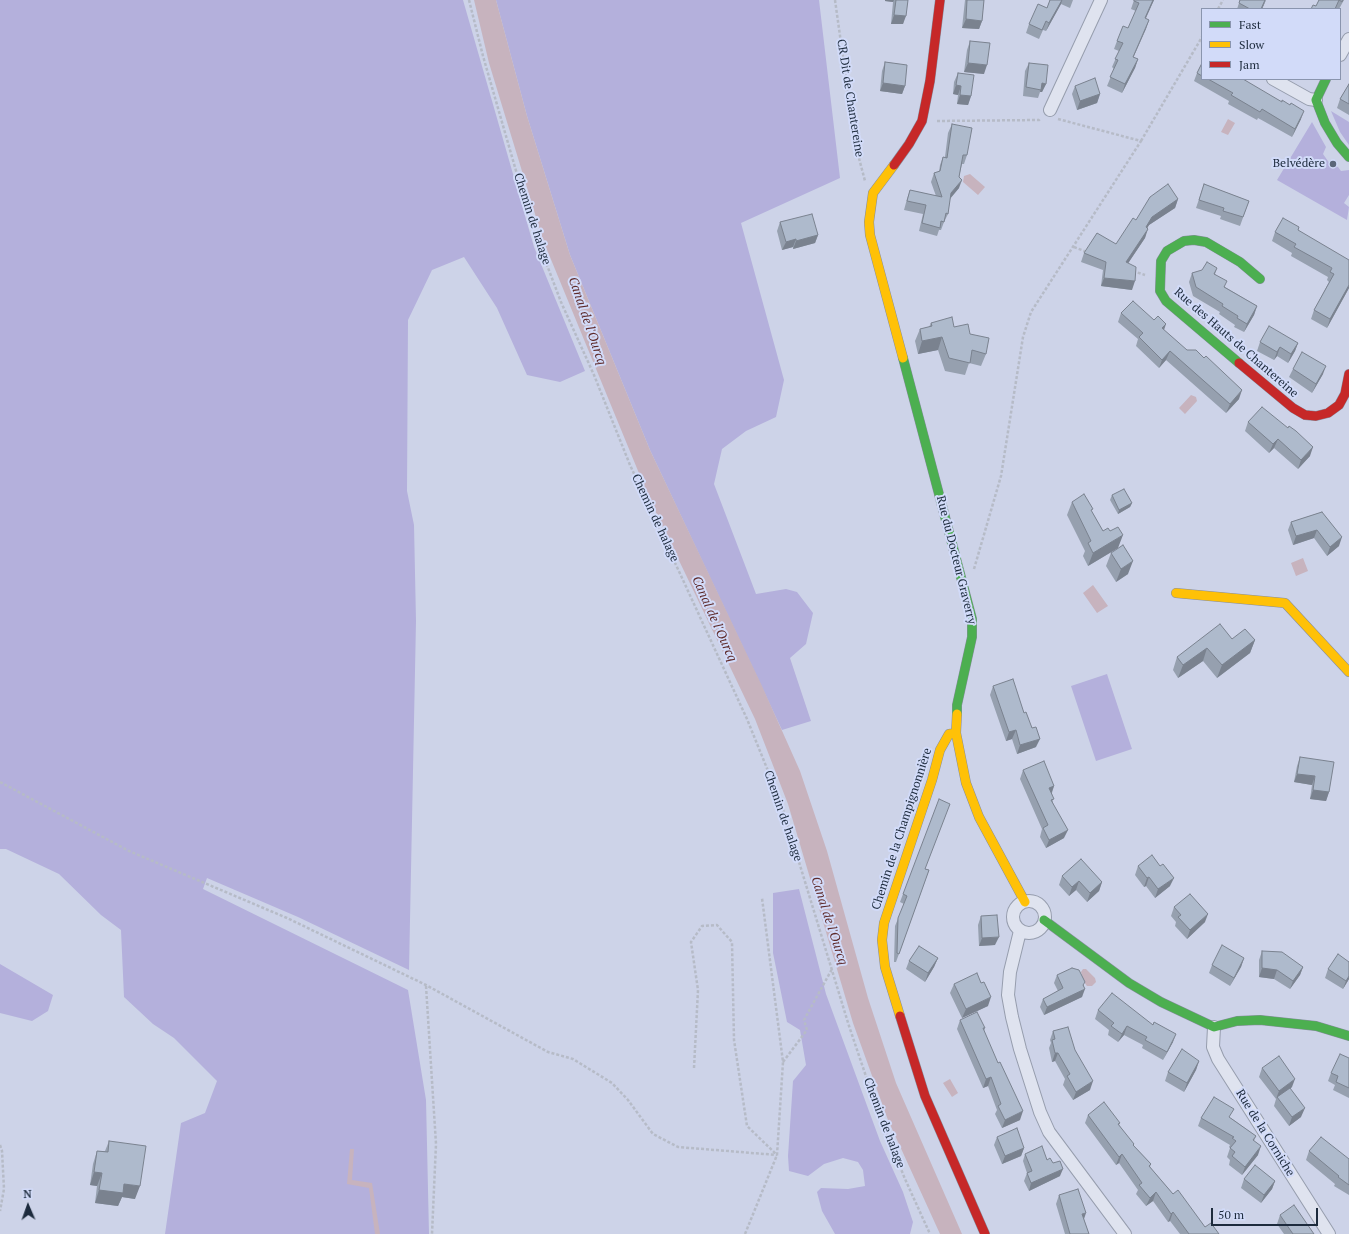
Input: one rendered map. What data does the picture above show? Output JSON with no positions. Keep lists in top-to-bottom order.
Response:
{
  "streets": {
    "street": [
      "Rue des Hauts de Chantereine",
      "Rue du Docteur Graverry",
      "Chemin de la Champignonnière",
      "Rue de la Corniche"
    ],
    "path": ["CR Dit de Chantereine", "Chemin de halage"]
  },
  "crossings": [
    ["CR Dit de Chantereine", "Rue du Docteur Graverry"],
    ["Rue du Docteur Graverry", "Chemin de la Champignonnière"]
  ],
  "water": ["Canal de l'Ourcq"],
  "places": ["Belvédère"],
  "legend": ["Fast", "Slow", "Jam"],
  "scale_bar": "50 m",
  "north": "top"
}
